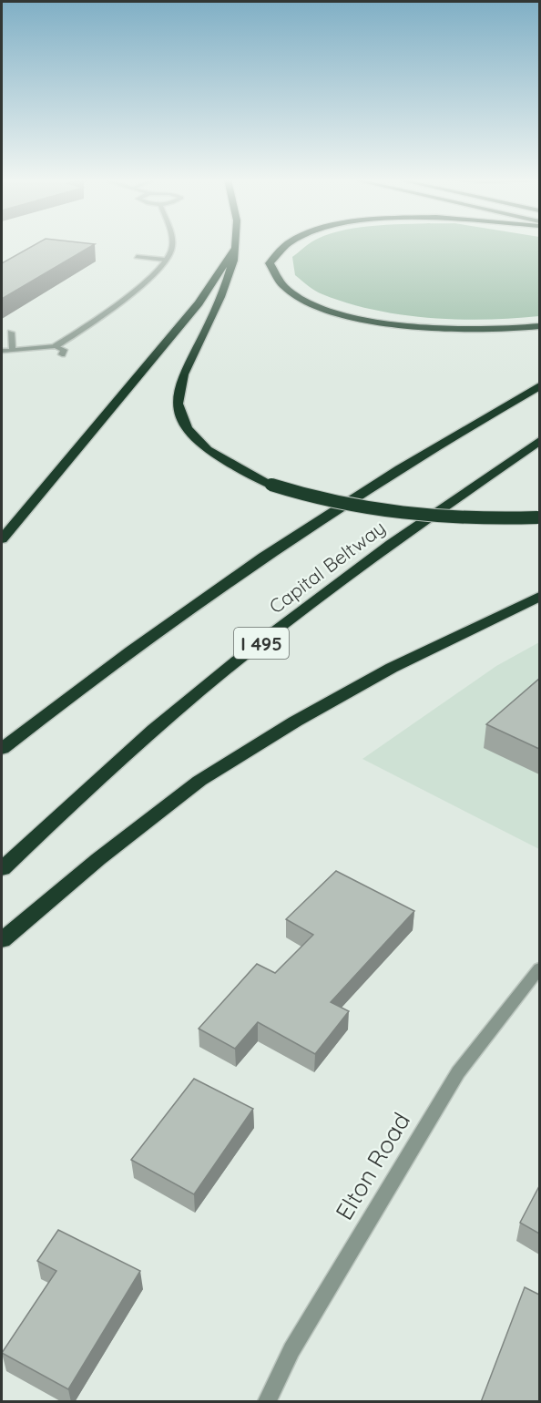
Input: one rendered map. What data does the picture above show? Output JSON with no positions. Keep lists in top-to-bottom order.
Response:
{
  "streets": {
    "highway": ["Capital Beltway", "I 495"],
    "street": ["Elton Road"]
  }
}
